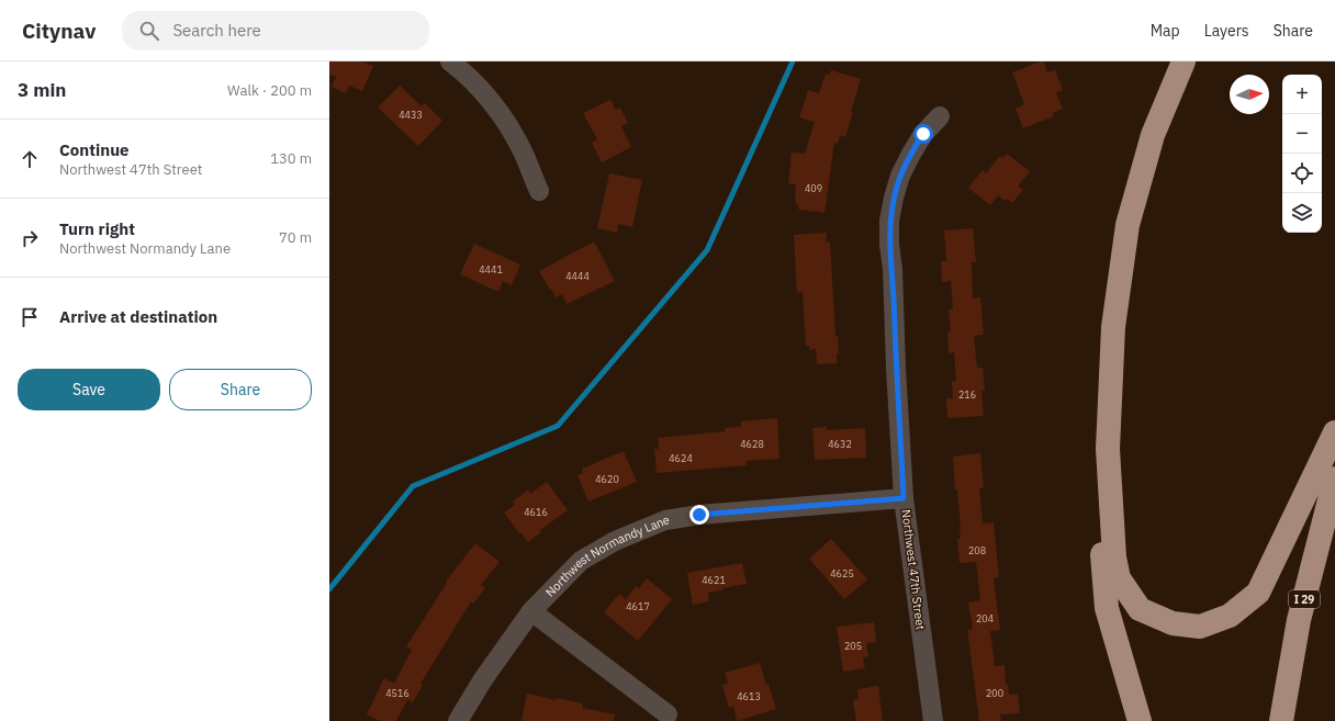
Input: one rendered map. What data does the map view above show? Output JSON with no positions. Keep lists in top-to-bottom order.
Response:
{
  "streets": {
    "highway": ["I 29"],
    "street": ["Northwest Normandy Lane", "Northwest 47th Street"]
  },
  "crossings": [
    ["Northwest Normandy Lane", "Northwest 47th Street"]
  ],
  "house_numbers": [
    "4433",
    "409",
    "4441",
    "4444",
    "216",
    "4628",
    "4632",
    "4624",
    "4620",
    "4616",
    "208",
    "4625",
    "4621",
    "4617",
    "204",
    "205",
    "4516",
    "200",
    "4613"
  ],
  "north": "right",
  "page": {
    "header": "Citynav",
    "search": "Search here",
    "nav": ["Map", "Layers", "Share"],
    "heading": ["3 min", "Walk · 200 m"],
    "map_buttons": ["+", "−"],
    "list": [
      ["Continue", "Northwest 47th Street", "130 m"],
      ["Turn right", "Northwest Normandy Lane", "70 m"],
      "Arrive at destination"
    ],
    "buttons": ["Save", "Share"]
  }
}
